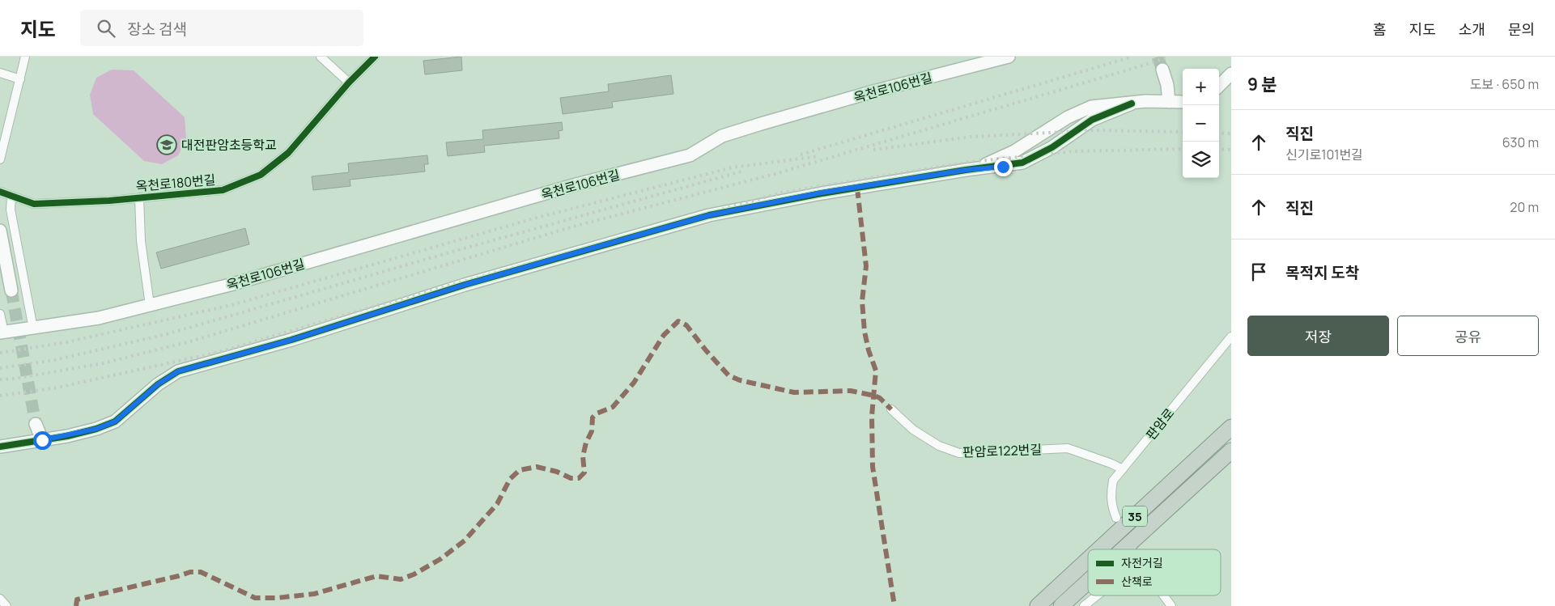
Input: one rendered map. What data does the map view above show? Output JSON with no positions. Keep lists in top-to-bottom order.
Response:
{
  "streets": {
    "highway": ["35"],
    "street": [
      "옥천로106번길",
      "옥천로180번길",
      "판암로",
      "판암로122번길"
    ]
  },
  "crossings": [
    ["판암로", "판암로122번길"]
  ],
  "places": {
    "school or university": ["대전판암초등학교"]
  },
  "legend": ["자전거길", "산책로"],
  "page": {
    "header": "지도",
    "search": "장소 검색",
    "nav": [
      "홈",
      "지도",
      "소개",
      "문의"
    ],
    "heading": ["9 분", "도보 · 650 m"],
    "map_buttons": ["+", "−"],
    "list": [
      ["직진", "신기로101번길", "630 m"],
      ["직진", "20 m"],
      "목적지 도착"
    ],
    "buttons": ["저장", "공유"]
  }
}
